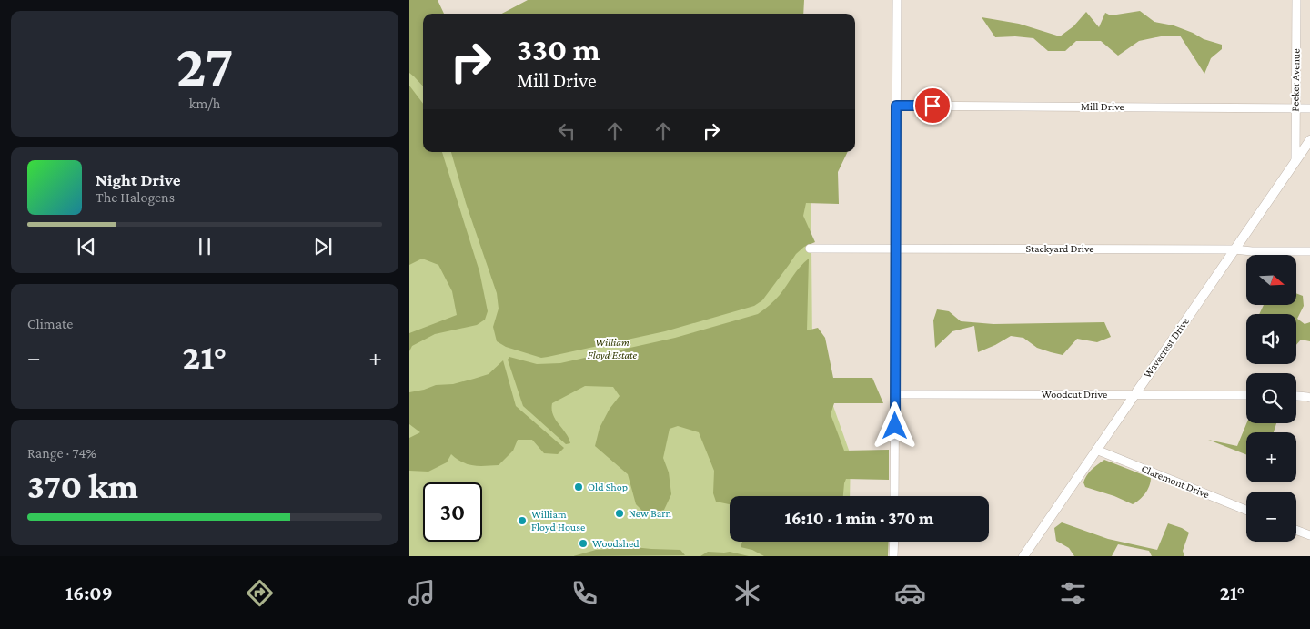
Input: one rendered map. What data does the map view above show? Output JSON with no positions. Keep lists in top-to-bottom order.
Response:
{
  "streets": {
    "street": [
      "Peeker Avenue",
      "Mill Drive",
      "Stackyard Drive",
      "Wavecrest Drive",
      "Woodcut Drive",
      "Claremont Drive"
    ]
  },
  "crossings": [
    ["Peeker Avenue", "Mill Drive"],
    ["Peeker Avenue", "Wavecrest Drive"],
    ["Stackyard Drive", "Wavecrest Drive"],
    ["Wavecrest Drive", "Woodcut Drive"],
    ["Wavecrest Drive", "Claremont Drive"]
  ],
  "parks": ["William Floyd Estate"],
  "places": [
    "Old Shop",
    "New Barn",
    "William Floyd House",
    "Woodshed"
  ],
  "north": "right",
  "page": {
    "tile": [
      ["27", "km/h"],
      "Climate",
      ["Range · 74%", "370 km"]
    ],
    "turn": ["330 m", "Mill Drive"],
    "song": ["Night Drive", "The Halogens"],
    "map_buttons": ["+", "−"],
    "heat": ["−", "21°", "+"],
    "limit": "30",
    "trip": "16:10 · 1 min · 370 m",
    "tabs": ["16:09", "21°"]
  }
}
